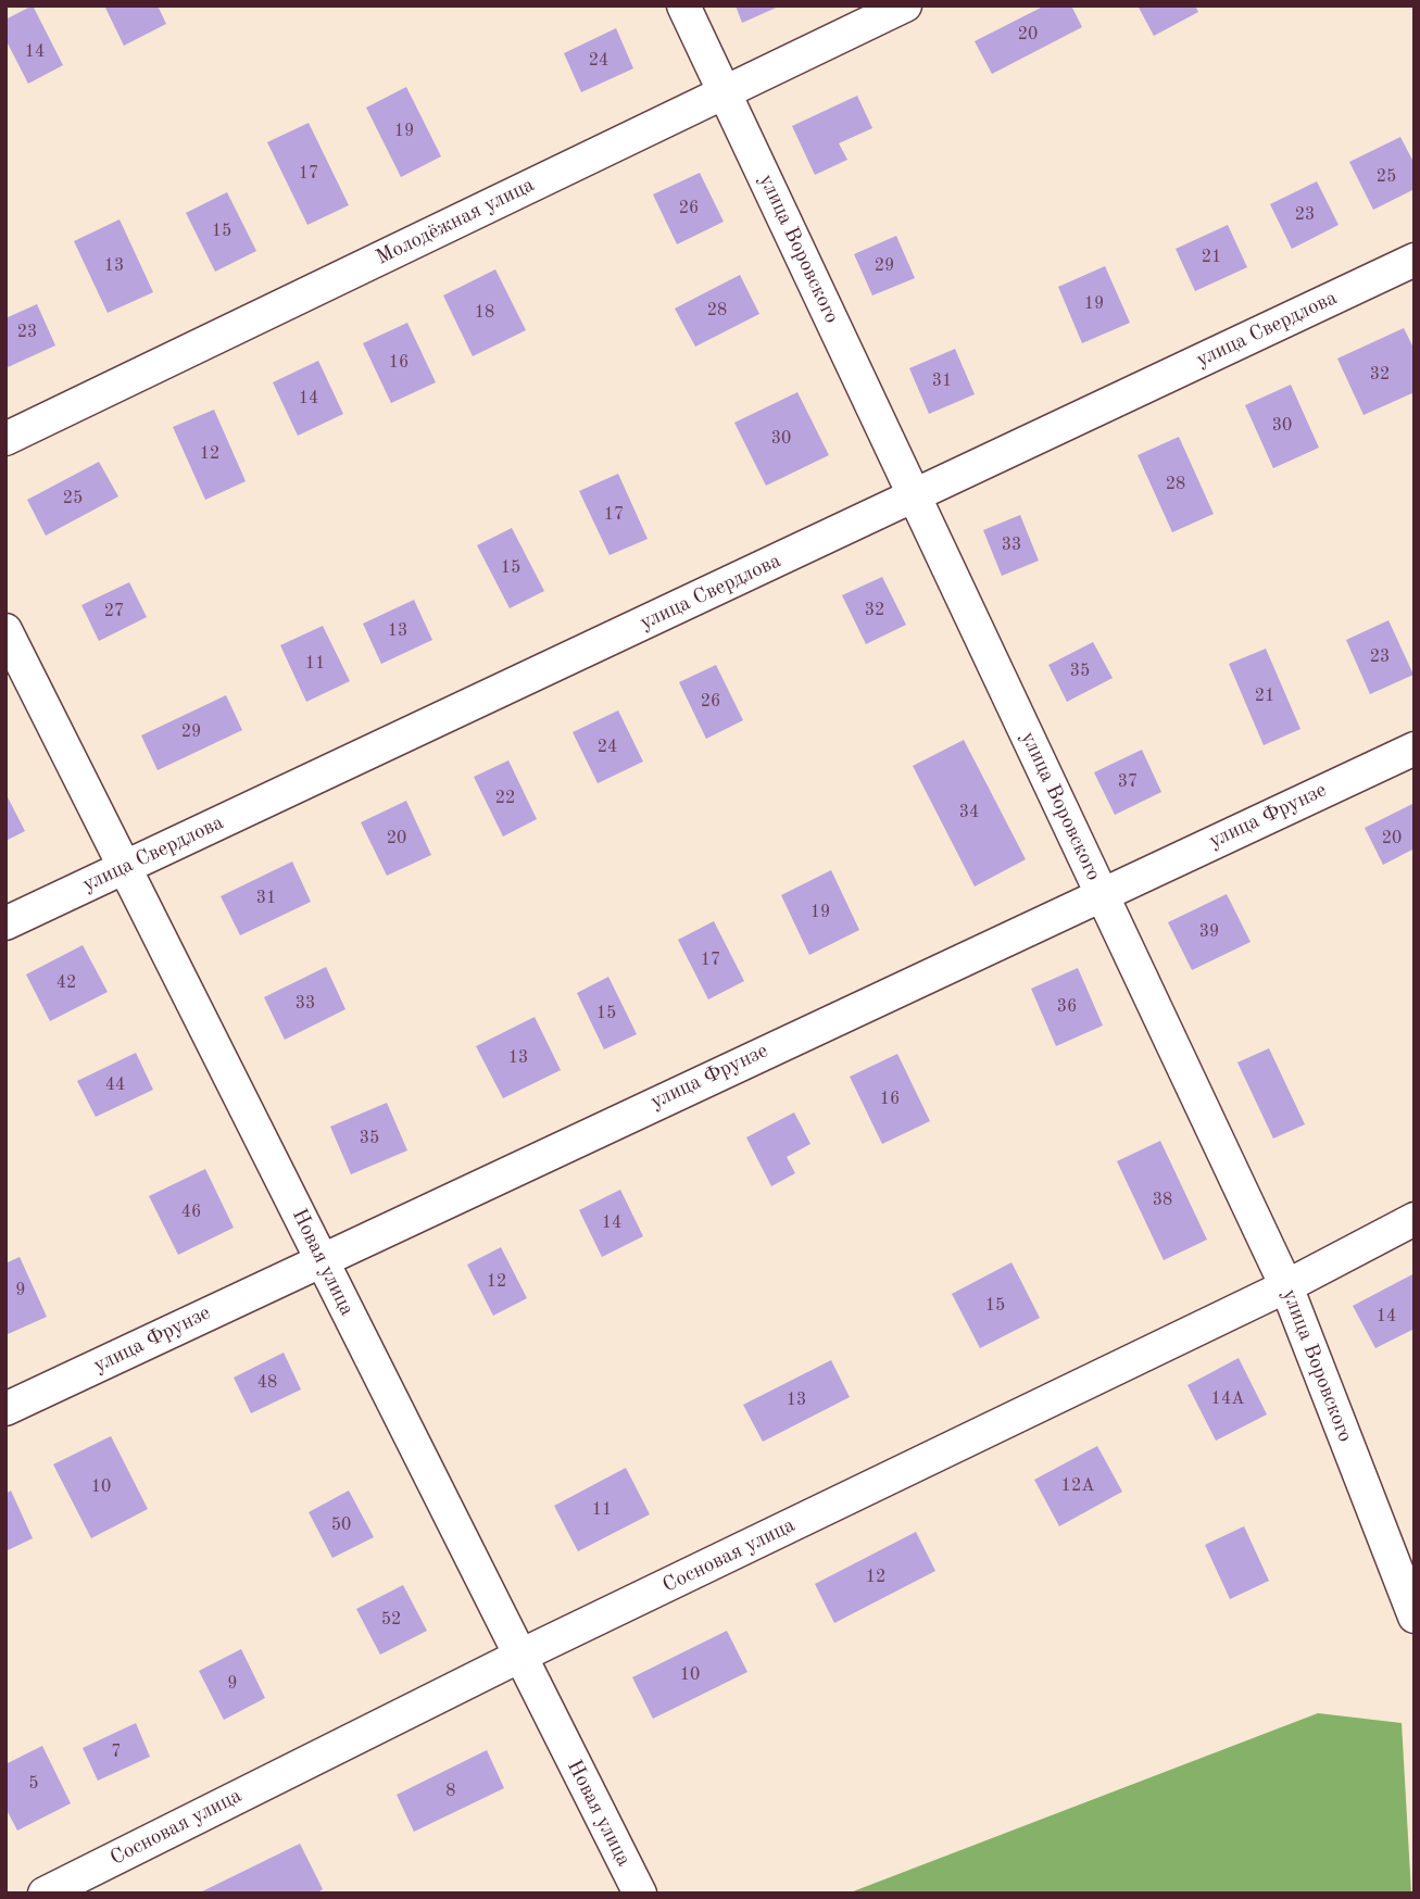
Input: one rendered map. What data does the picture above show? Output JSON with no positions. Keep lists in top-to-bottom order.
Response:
{
  "streets": {
    "street": [
      "Молодёжная улица",
      "улица Воровского",
      "улица Свердлова",
      "улица Фрунзе",
      "Новая улица",
      "Сосновая улица"
    ]
  },
  "crossings": [
    ["Молодёжная улица", "улица Воровского"],
    ["улица Воровского", "улица Свердлова"],
    ["улица Воровского", "улица Фрунзе"],
    ["улица Воровского", "Сосновая улица"],
    ["улица Свердлова", "Новая улица"],
    ["улица Фрунзе", "Новая улица"],
    ["Новая улица", "Сосновая улица"]
  ],
  "house_numbers": [
    "20",
    "14",
    "24",
    "19",
    "17",
    "25",
    "26",
    "23",
    "15",
    "21",
    "13",
    "29",
    "19",
    "28",
    "18",
    "23",
    "16",
    "32",
    "31",
    "14",
    "30",
    "30",
    "12",
    "28",
    "25",
    "17",
    "33",
    "15",
    "32",
    "27",
    "13",
    "23",
    "11",
    "35",
    "21",
    "26",
    "29",
    "24",
    "37",
    "22",
    "34",
    "20",
    "20",
    "31",
    "19",
    "39",
    "17",
    "42",
    "33",
    "36",
    "15",
    "13",
    "44",
    "16",
    "35",
    "38",
    "46",
    "14",
    "12",
    "9",
    "15",
    "14",
    "48",
    "14А",
    "13",
    "12А",
    "10",
    "11",
    "50",
    "12",
    "52",
    "10",
    "9",
    "7",
    "5",
    "8"
  ]
}
